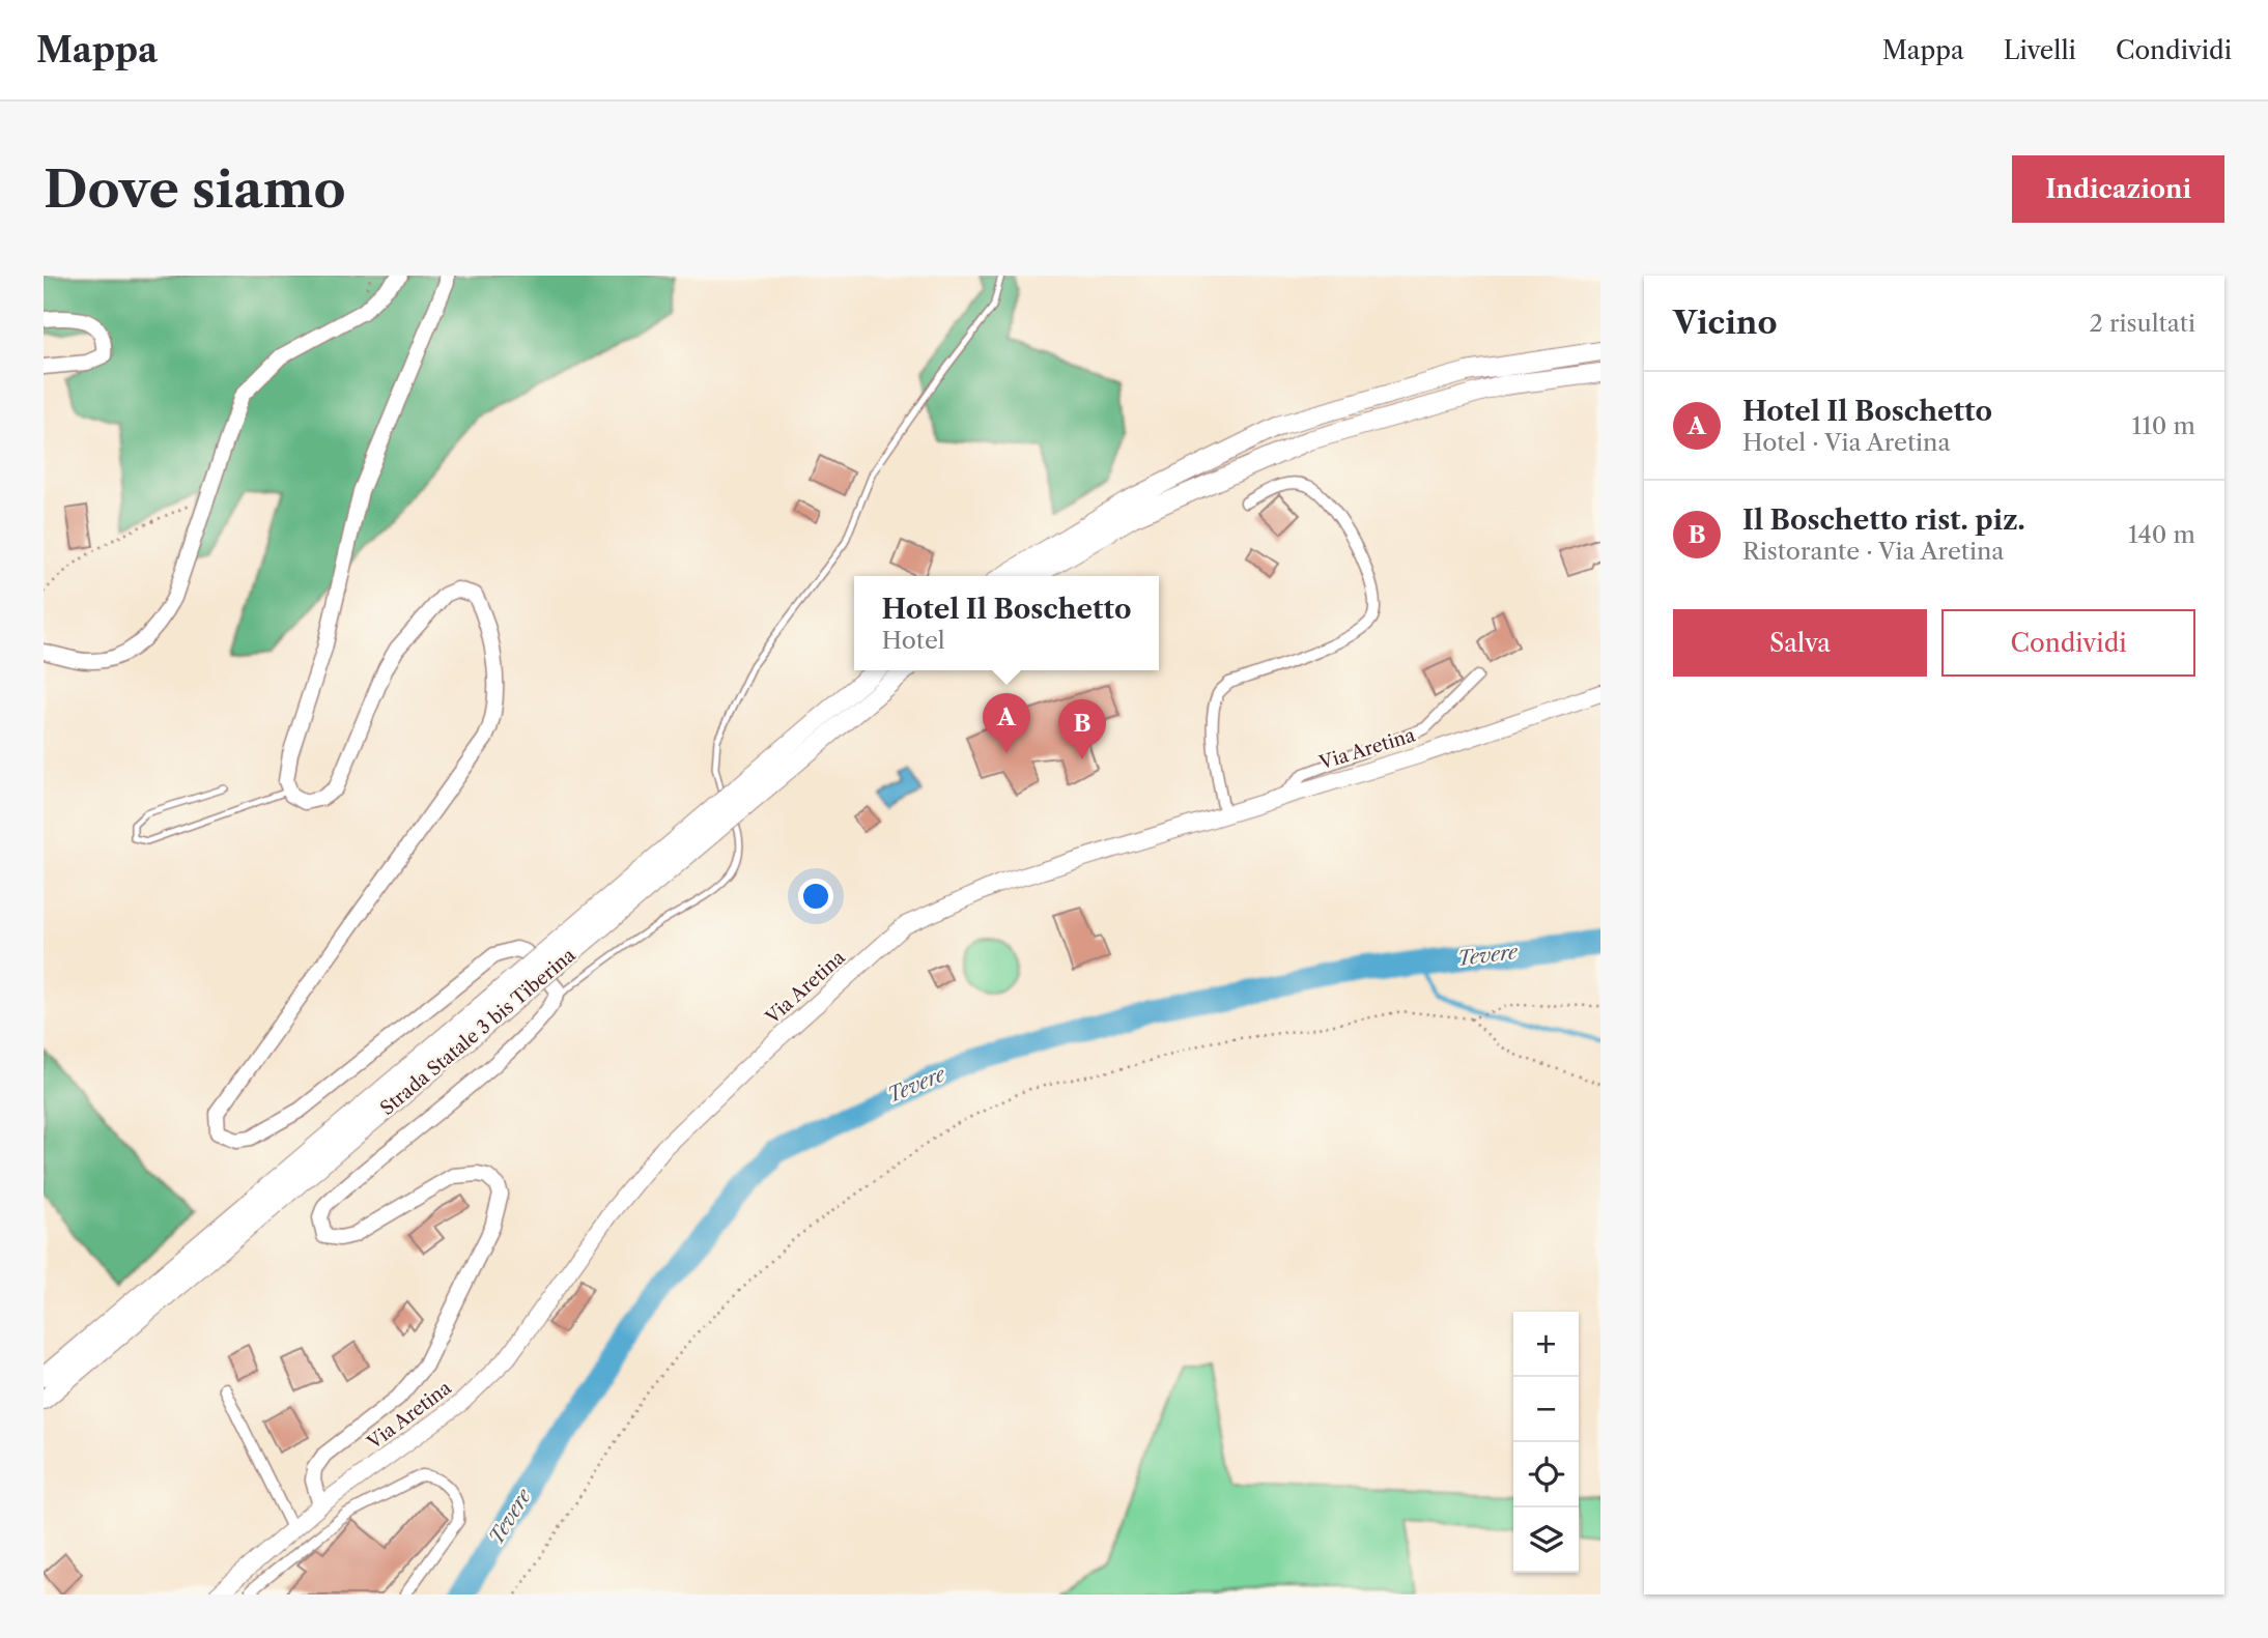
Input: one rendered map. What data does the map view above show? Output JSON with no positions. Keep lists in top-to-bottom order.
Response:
{
  "streets": {
    "highway": ["Strada Statale 3 bis Tiberina"],
    "main road": ["Via Aretina"]
  },
  "water": ["Tevere"],
  "page": {
    "header": "Mappa",
    "nav": ["Mappa", "Livelli", "Condividi"],
    "buttons": [
      "Indicazioni",
      ["Salva", "Condividi"]
    ],
    "title": "Dove siamo",
    "heading": ["Vicino", "2 risultati"],
    "list": [
      {
        "mark": "A",
        "name": "Hotel Il Boschetto",
        "note": "Hotel · Via Aretina",
        "value": "110 m"
      },
      {
        "mark": "B",
        "name": "Il Boschetto rist. piz.",
        "note": "Ristorante · Via Aretina",
        "value": "140 m"
      }
    ],
    "popup": ["Hotel Il Boschetto", "Hotel"],
    "pins": ["A", "B"],
    "map_buttons": ["+", "−"]
  }
}
